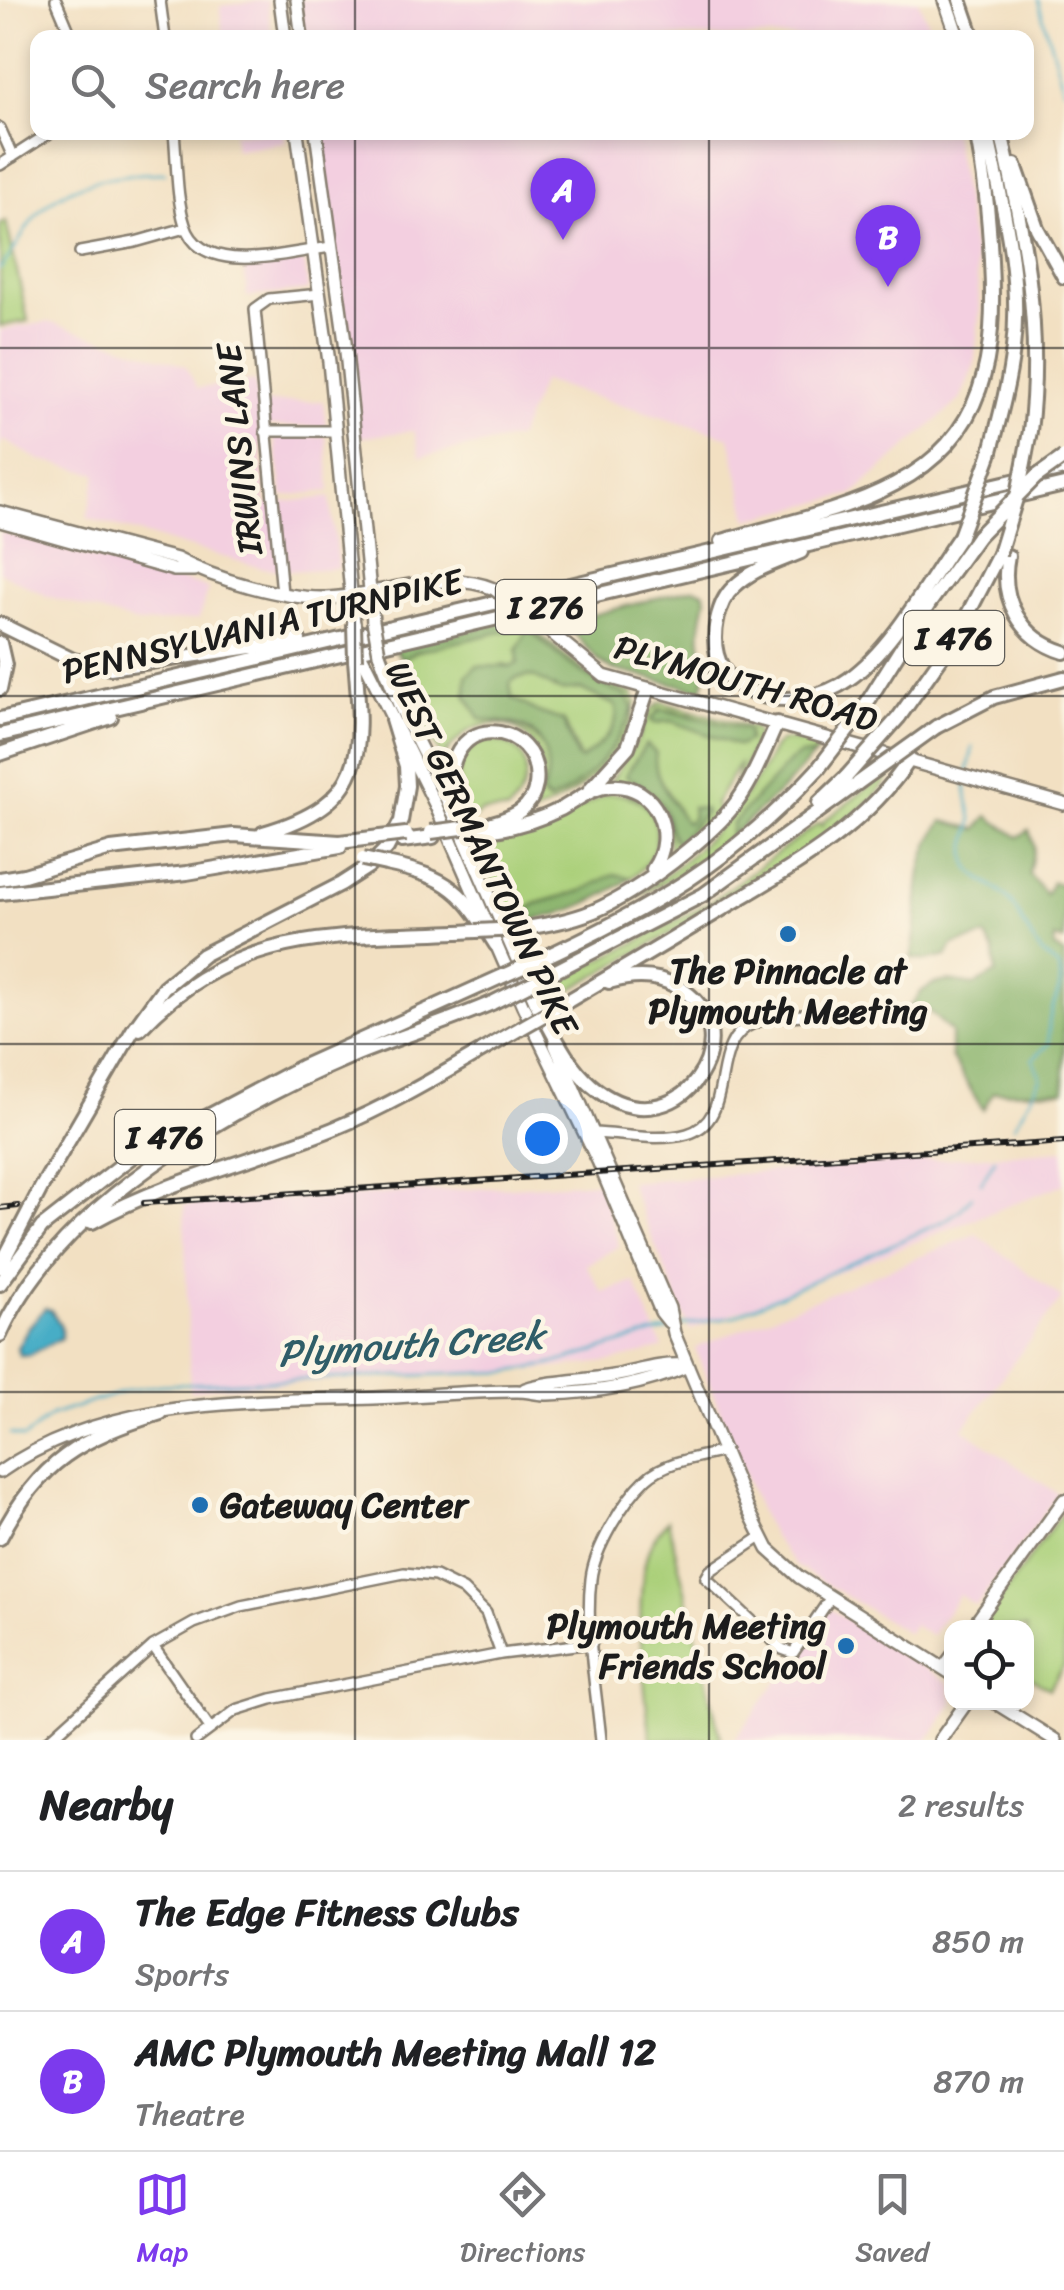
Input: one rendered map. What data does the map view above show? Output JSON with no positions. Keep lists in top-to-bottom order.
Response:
{
  "streets": {
    "highway": ["I 276", "PENNSYLVANIA TURNPIKE", "I 476"],
    "main road": ["PLYMOUTH ROAD", "WEST GERMANTOWN PIKE"],
    "street": ["IRWINS LANE"]
  },
  "crossings": [
    ["IRWINS LANE", "PLYMOUTH ROAD"],
    ["IRWINS LANE", "WEST GERMANTOWN PIKE"],
    ["PLYMOUTH ROAD", "WEST GERMANTOWN PIKE"]
  ],
  "water": ["Plymouth Creek"],
  "places": ["The Pinnacle at Plymouth Meeting", "Gateway Center", "Plymouth Meeting Friends School"],
  "page": {
    "search": "Search here",
    "pins": ["A", "B"],
    "heading": ["Nearby", "2 results"],
    "list": [
      {
        "mark": "A",
        "name": "The Edge Fitness Clubs",
        "note": "Sports",
        "value": "850 m"
      },
      {
        "mark": "B",
        "name": "AMC Plymouth Meeting Mall 12",
        "note": "Theatre",
        "value": "870 m"
      }
    ],
    "nav": ["Map", "Directions", "Saved"]
  }
}
